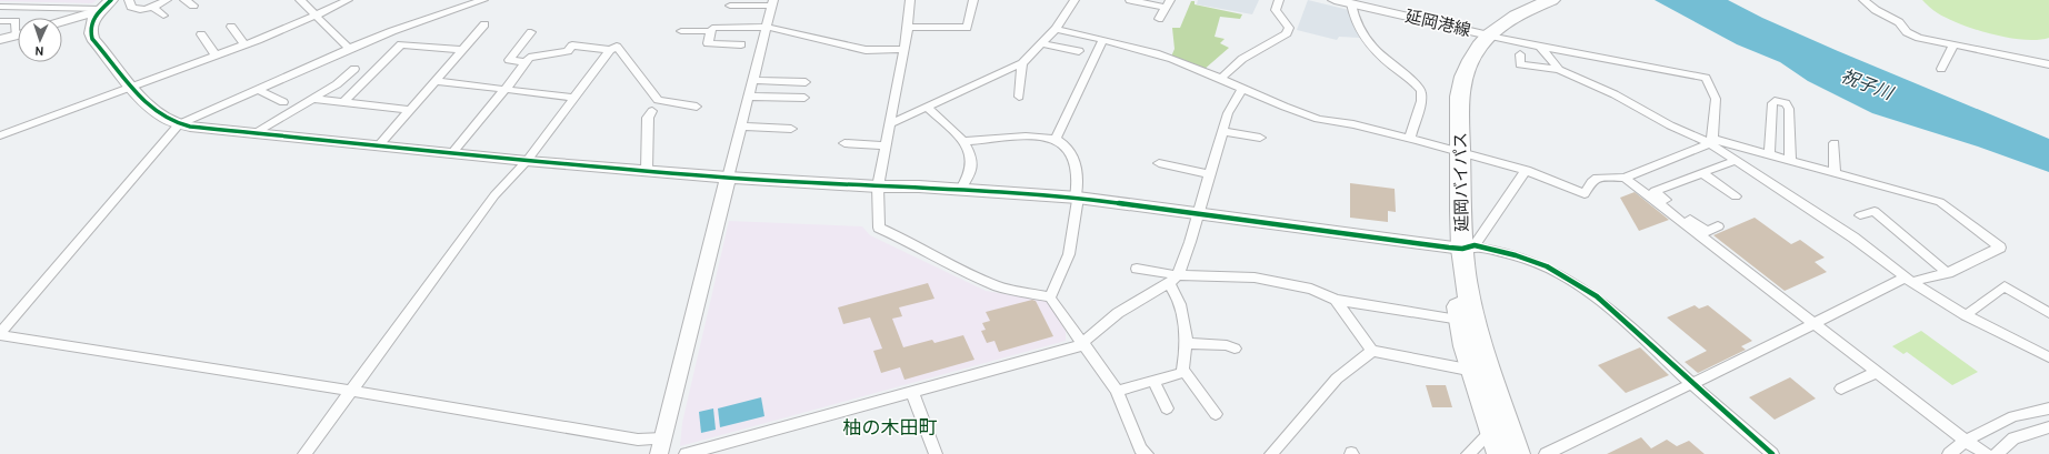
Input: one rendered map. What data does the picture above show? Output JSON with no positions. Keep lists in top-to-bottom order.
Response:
{
  "streets": {
    "highway": ["延岡バイパス"],
    "street": ["延岡港線"]
  },
  "crossings": [
    ["延岡港線", "延岡バイパス"]
  ],
  "districts": ["柚の木田町"],
  "water": ["祝子川"],
  "north": "bottom"
}
